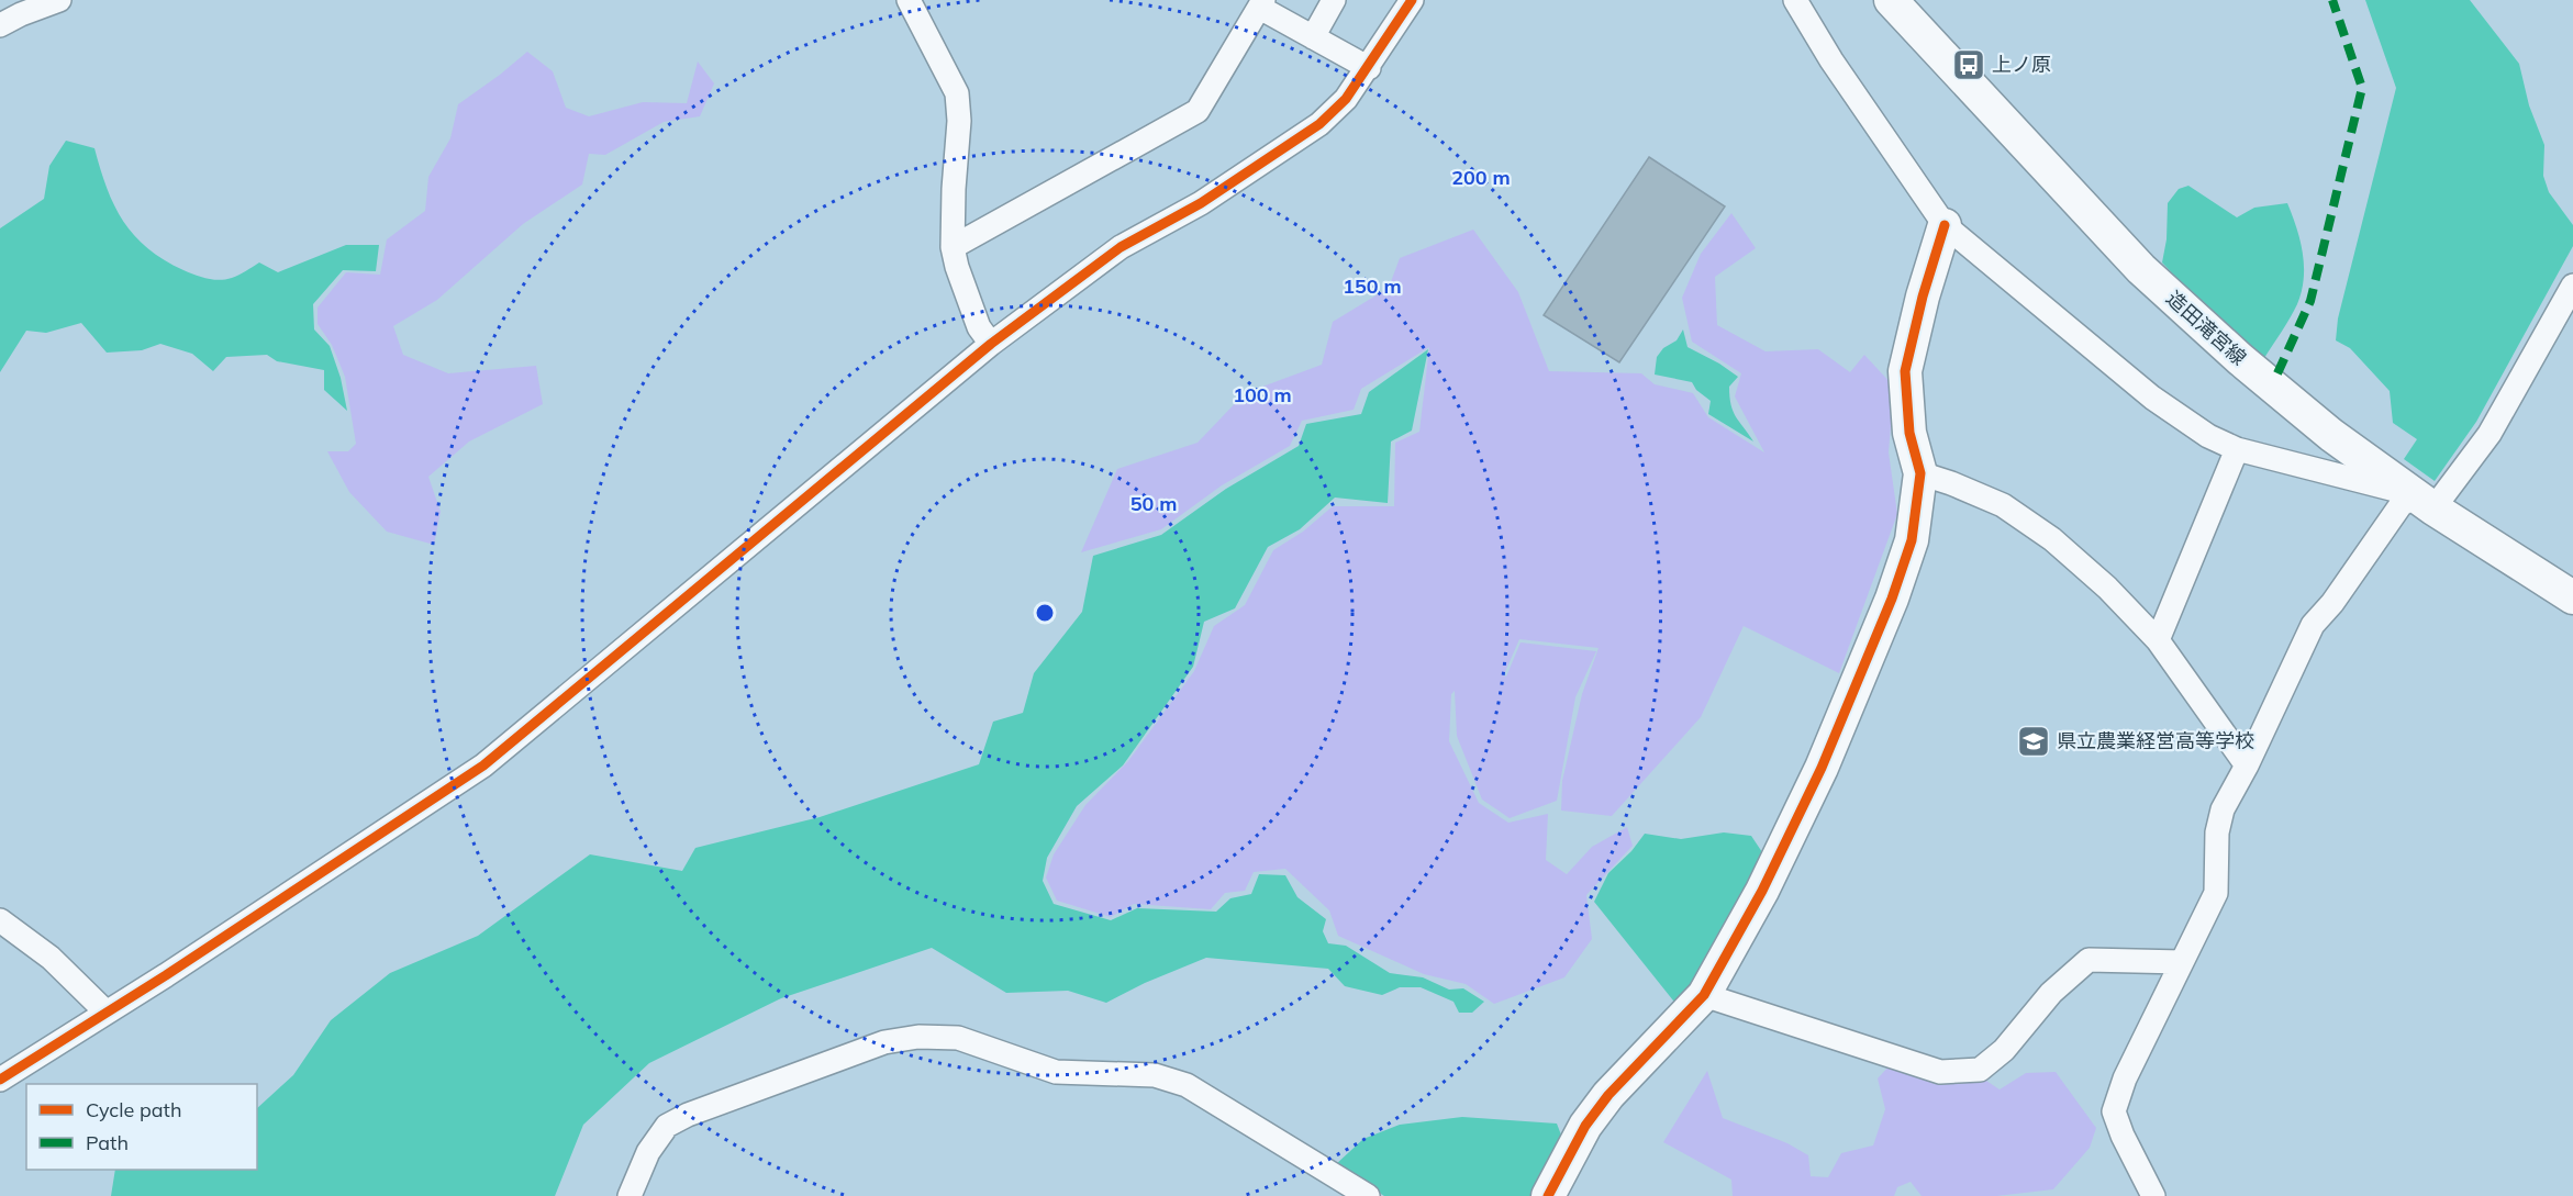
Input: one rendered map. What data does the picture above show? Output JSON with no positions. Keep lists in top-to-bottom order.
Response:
{
  "streets": {
    "street": ["造田滝宮線"]
  },
  "places": {
    "bus stop": ["上ノ原"],
    "school or university": ["県立農業経営高等学校"]
  },
  "legend": ["Cycle path", "Path"],
  "rings": [
    "200 m",
    "150 m",
    "100 m",
    "50 m"
  ]
}
